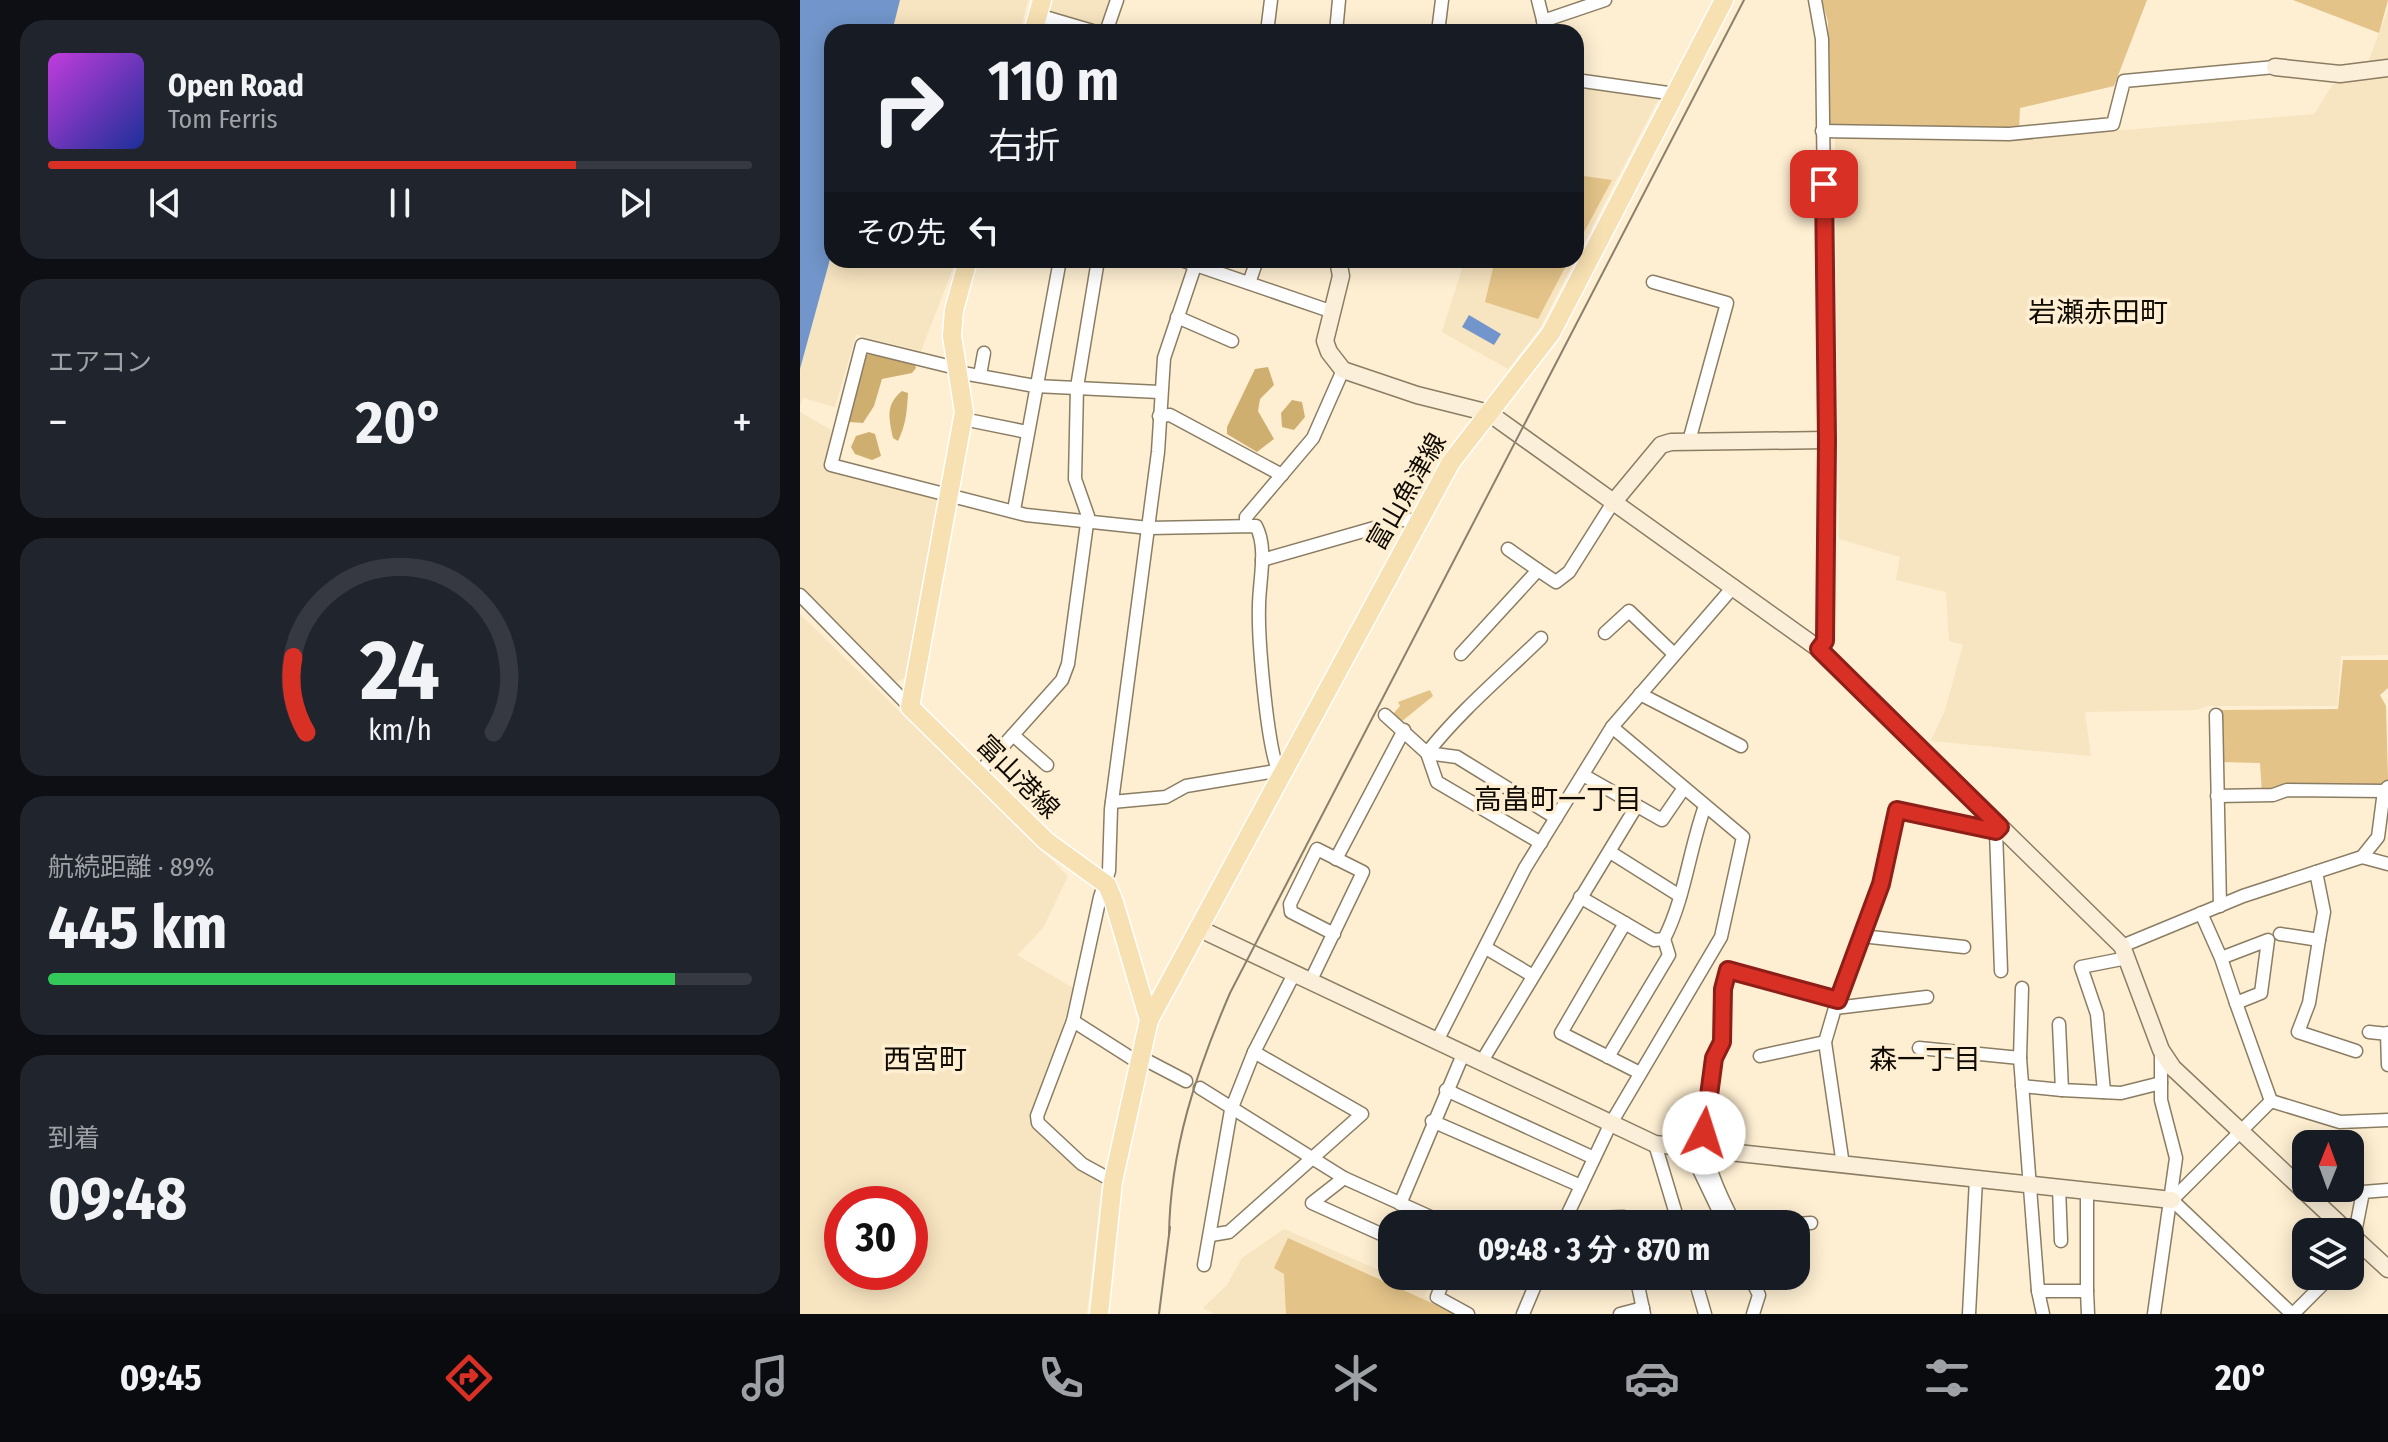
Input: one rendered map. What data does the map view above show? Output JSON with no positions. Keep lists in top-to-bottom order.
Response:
{
  "streets": {
    "main road": ["富山魚津線", "富山港線"]
  },
  "districts": [
    "岩瀬赤田町",
    "高畠町一丁目",
    "西宮町",
    "森一丁目"
  ],
  "north": "top",
  "page": {
    "turn": ["110 m", "右折"],
    "song": ["Open Road", "Tom Ferris"],
    "then": "その先",
    "tile": [
      "エアコン",
      ["航続距離 · 89%", "445 km"],
      ["到着", "09:48"]
    ],
    "heat": ["−", "20°", "+"],
    "limit": "30",
    "trip": "09:48 · 3 分 · 870 m",
    "tabs": ["09:45", "20°"],
    "gauge": ["24", "km/h"]
  }
}
